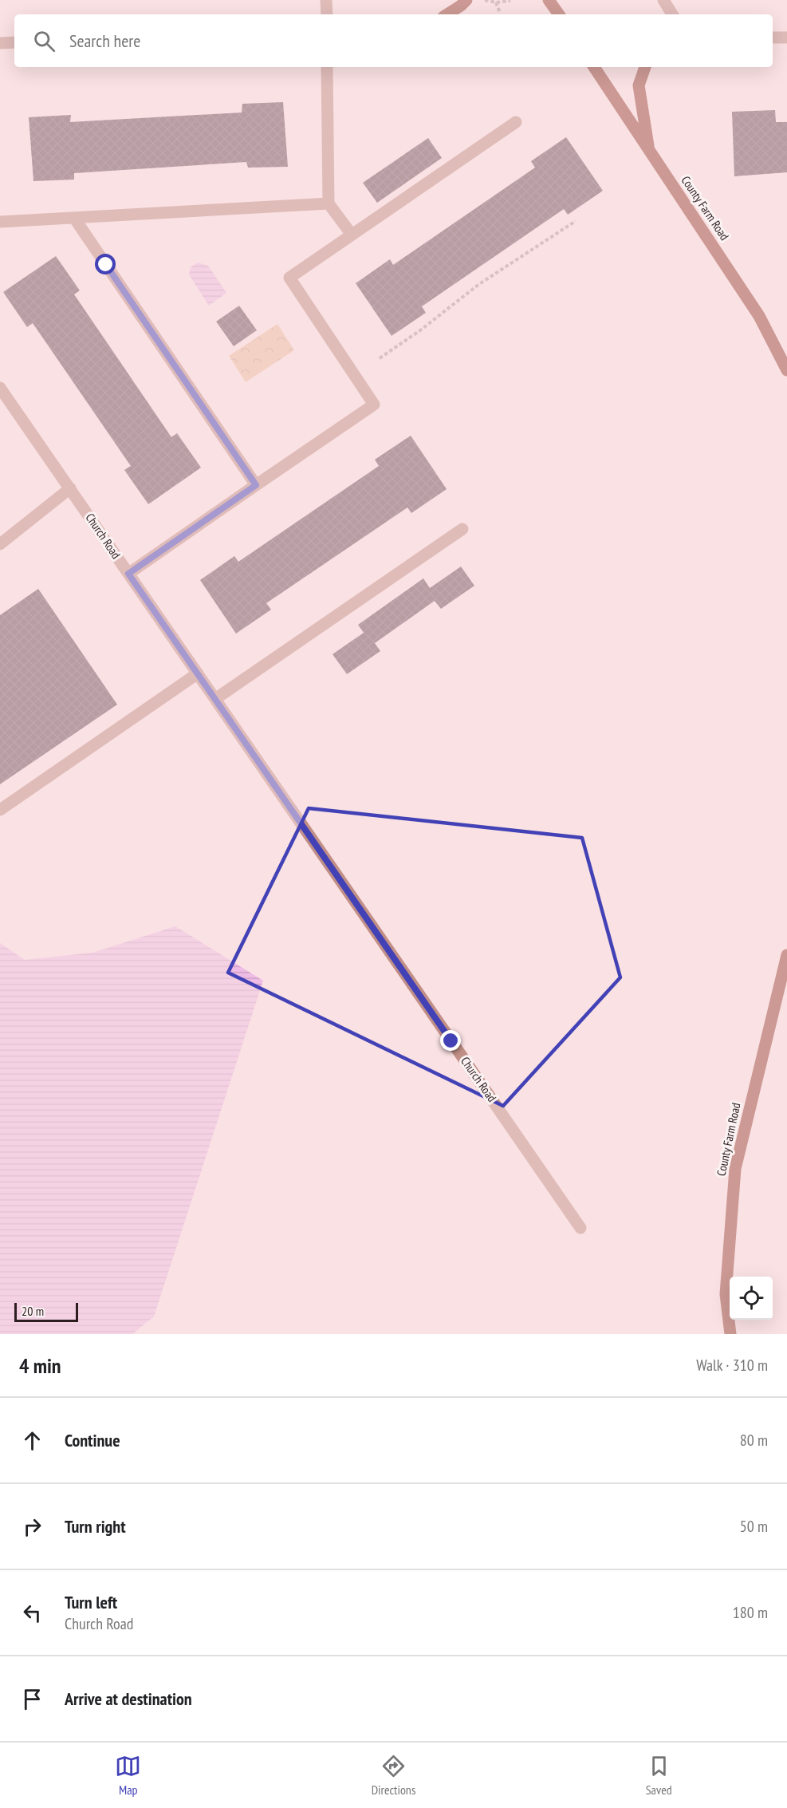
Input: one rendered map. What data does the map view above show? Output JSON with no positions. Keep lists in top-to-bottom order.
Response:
{
  "streets": {
    "main road": ["County Farm Road"],
    "street": ["Church Road"]
  },
  "scale_bar": "20 m",
  "page": {
    "search": "Search here",
    "scale": "20 m",
    "heading": ["4 min", "Walk · 310 m"],
    "list": [
      ["Continue", "80 m"],
      ["Turn right", "50 m"],
      ["Turn left", "Church Road", "180 m"],
      "Arrive at destination"
    ],
    "nav": ["Map", "Directions", "Saved"]
  }
}
